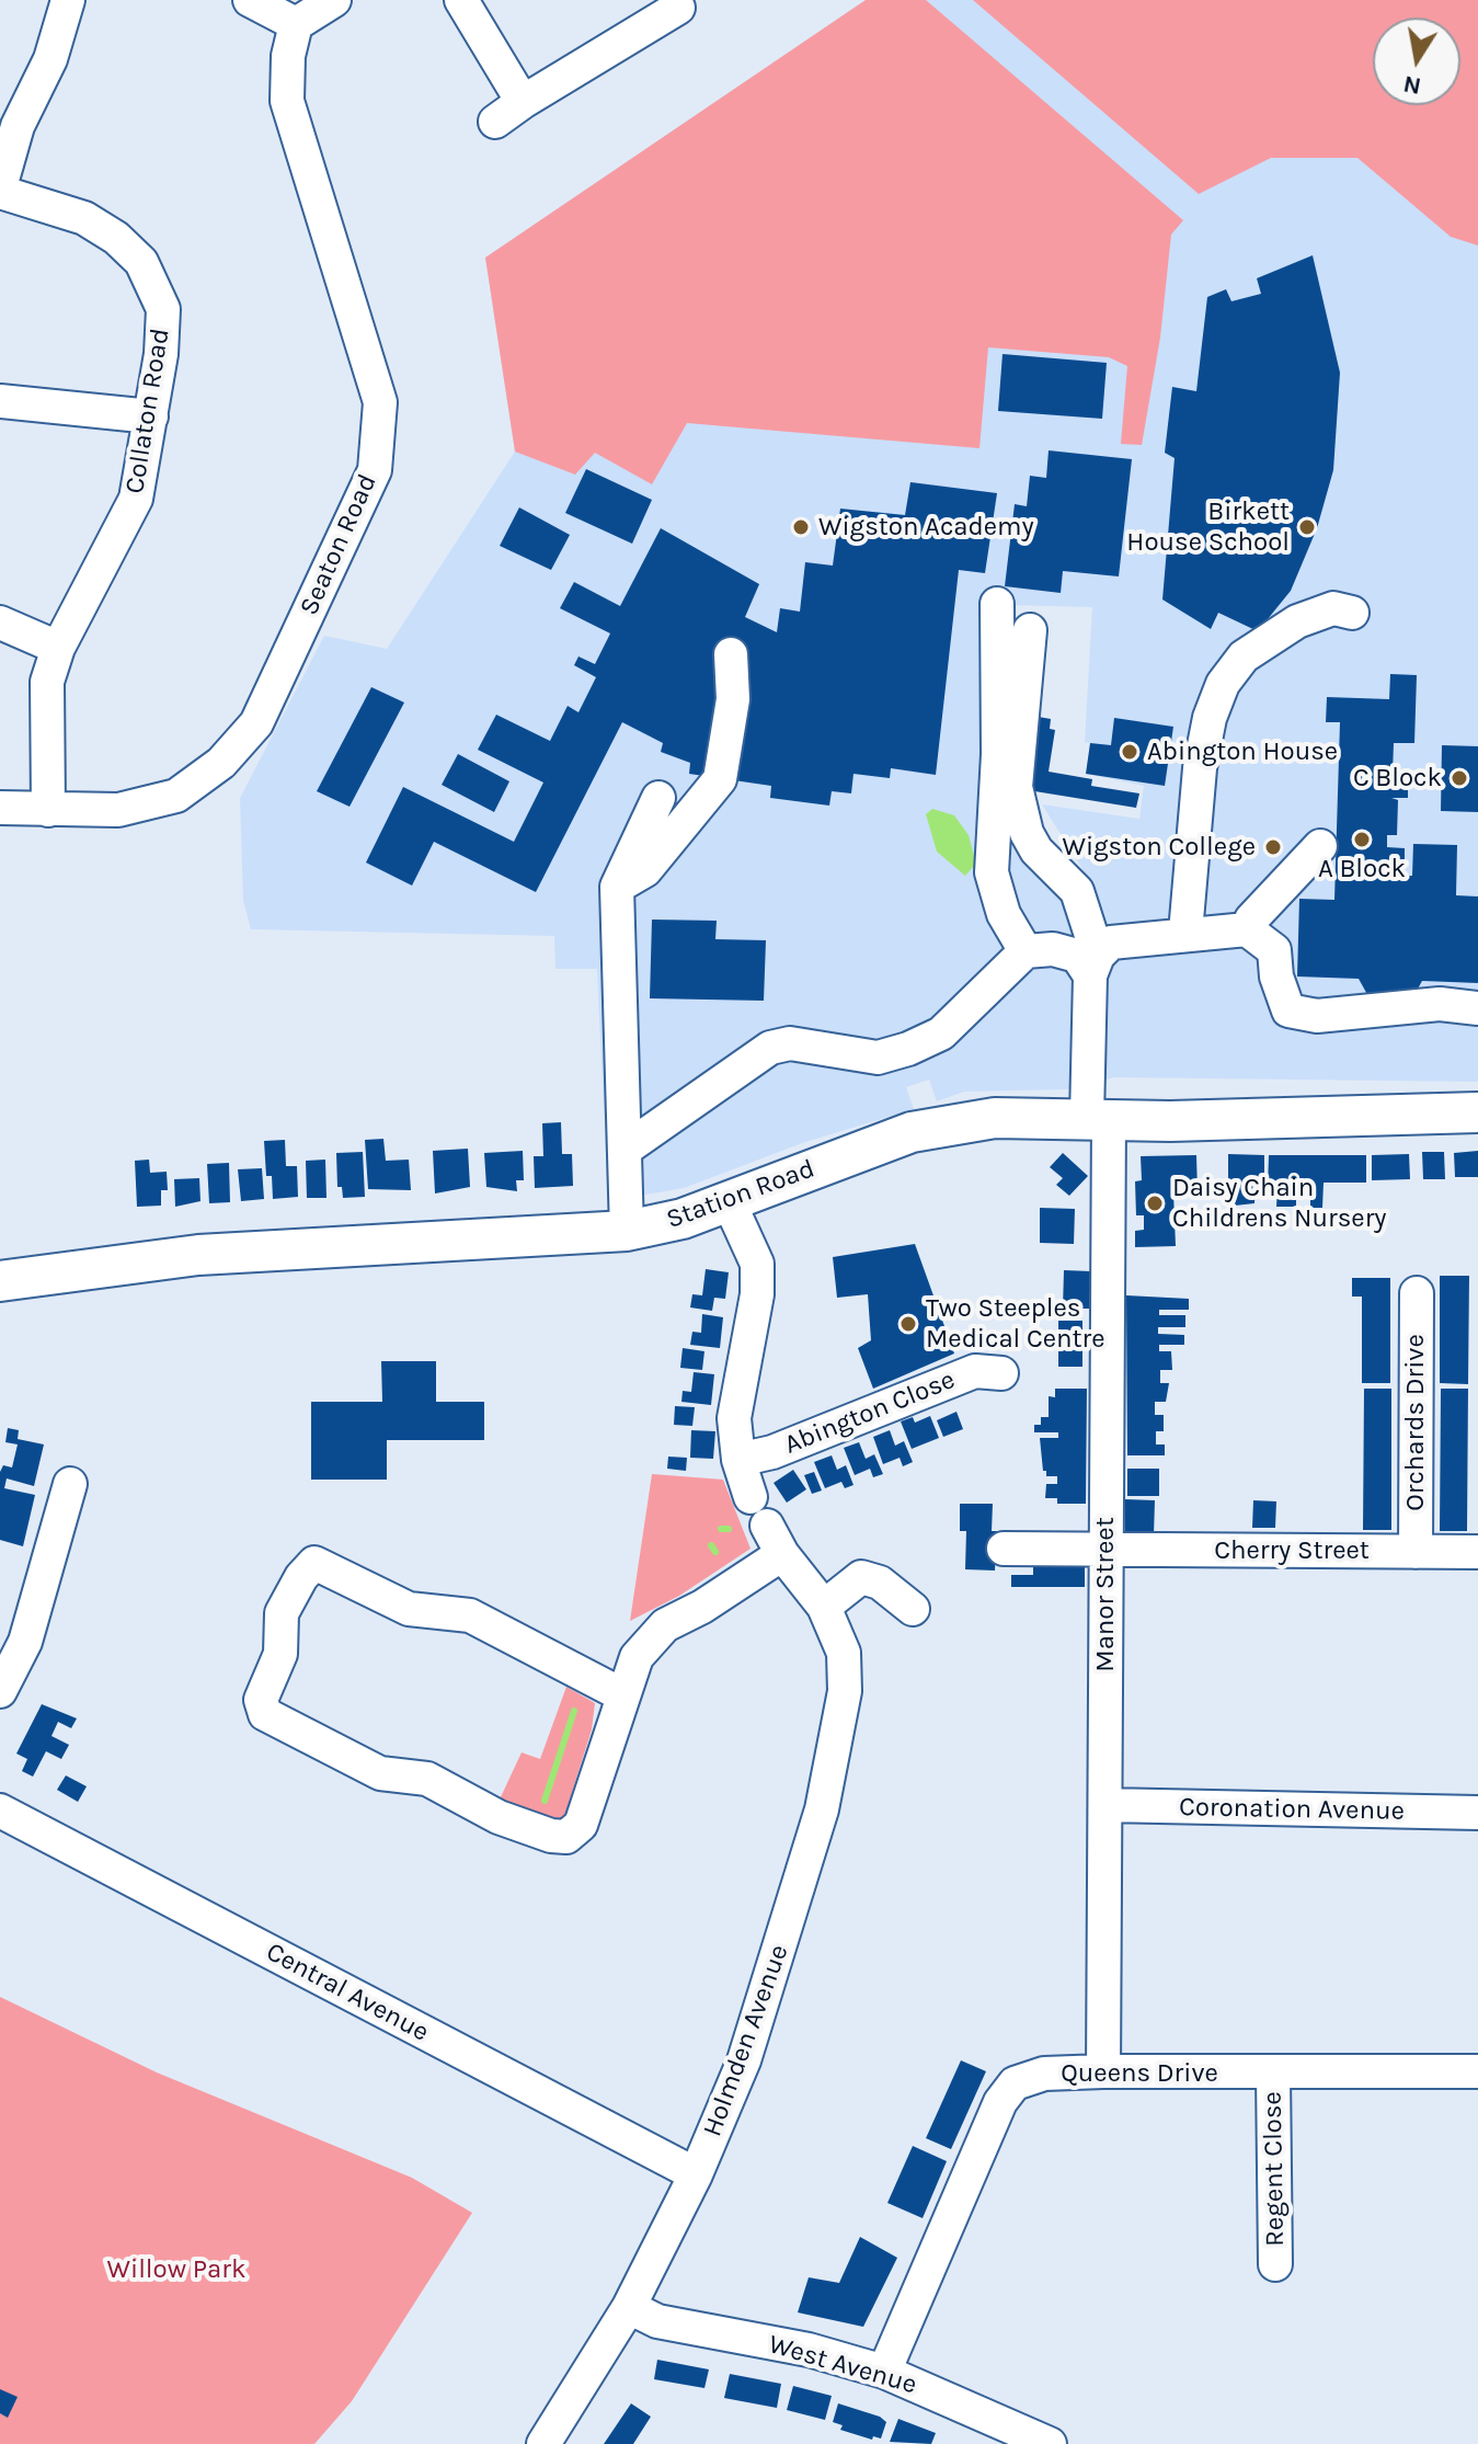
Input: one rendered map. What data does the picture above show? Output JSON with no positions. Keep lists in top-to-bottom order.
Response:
{
  "streets": {
    "main road": ["Station Road"],
    "street": [
      "Collaton Road",
      "Seaton Road",
      "Abington Close",
      "Orchards Drive",
      "Cherry Street",
      "Manor Street",
      "Coronation Avenue",
      "Central Avenue",
      "Holmden Avenue",
      "Queens Drive",
      "Regent Close",
      "West Avenue"
    ]
  },
  "crossings": [
    ["Collaton Road", "Seaton Road"],
    ["Station Road", "Manor Street"],
    ["Orchards Drive", "Cherry Street"],
    ["Cherry Street", "Manor Street"],
    ["Manor Street", "Coronation Avenue"],
    ["Manor Street", "Queens Drive"],
    ["Central Avenue", "Holmden Avenue"],
    ["Holmden Avenue", "West Avenue"],
    ["Queens Drive", "Regent Close"],
    ["Queens Drive", "West Avenue"]
  ],
  "parks": ["Willow Park"],
  "places": [
    "Wigston Academy",
    "Birkett House School",
    "Abington House",
    "C Block",
    "A Block",
    "Wigston College",
    "Daisy Chain Childrens Nursery",
    "Two Steeples Medical Centre"
  ],
  "north": "bottom"
}
